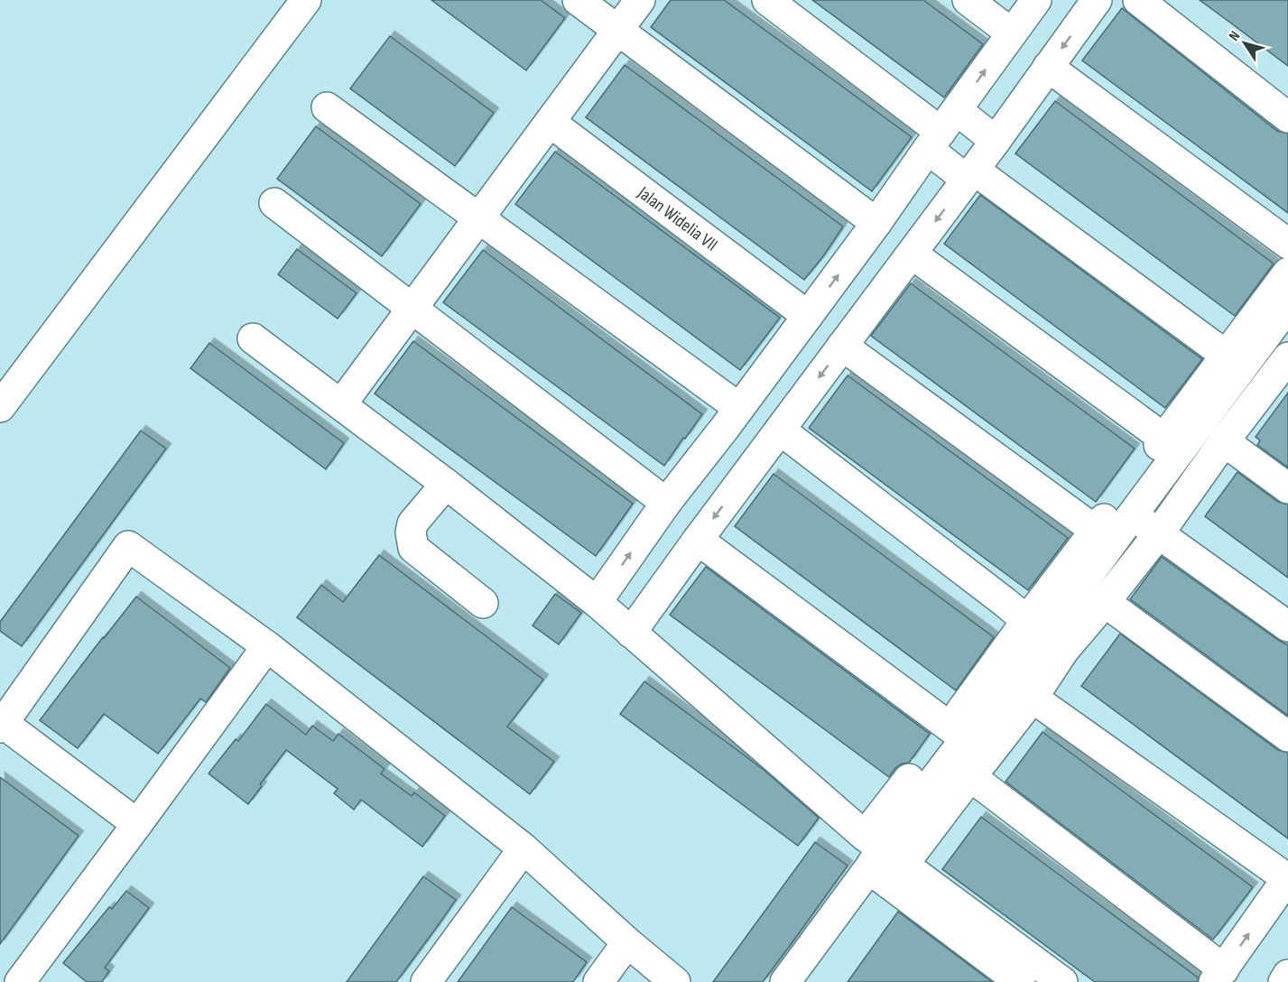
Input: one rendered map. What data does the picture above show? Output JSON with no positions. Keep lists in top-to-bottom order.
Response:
{
  "streets": {
    "street": ["Jalan Widelia VII"]
  },
  "north": "top left"
}
